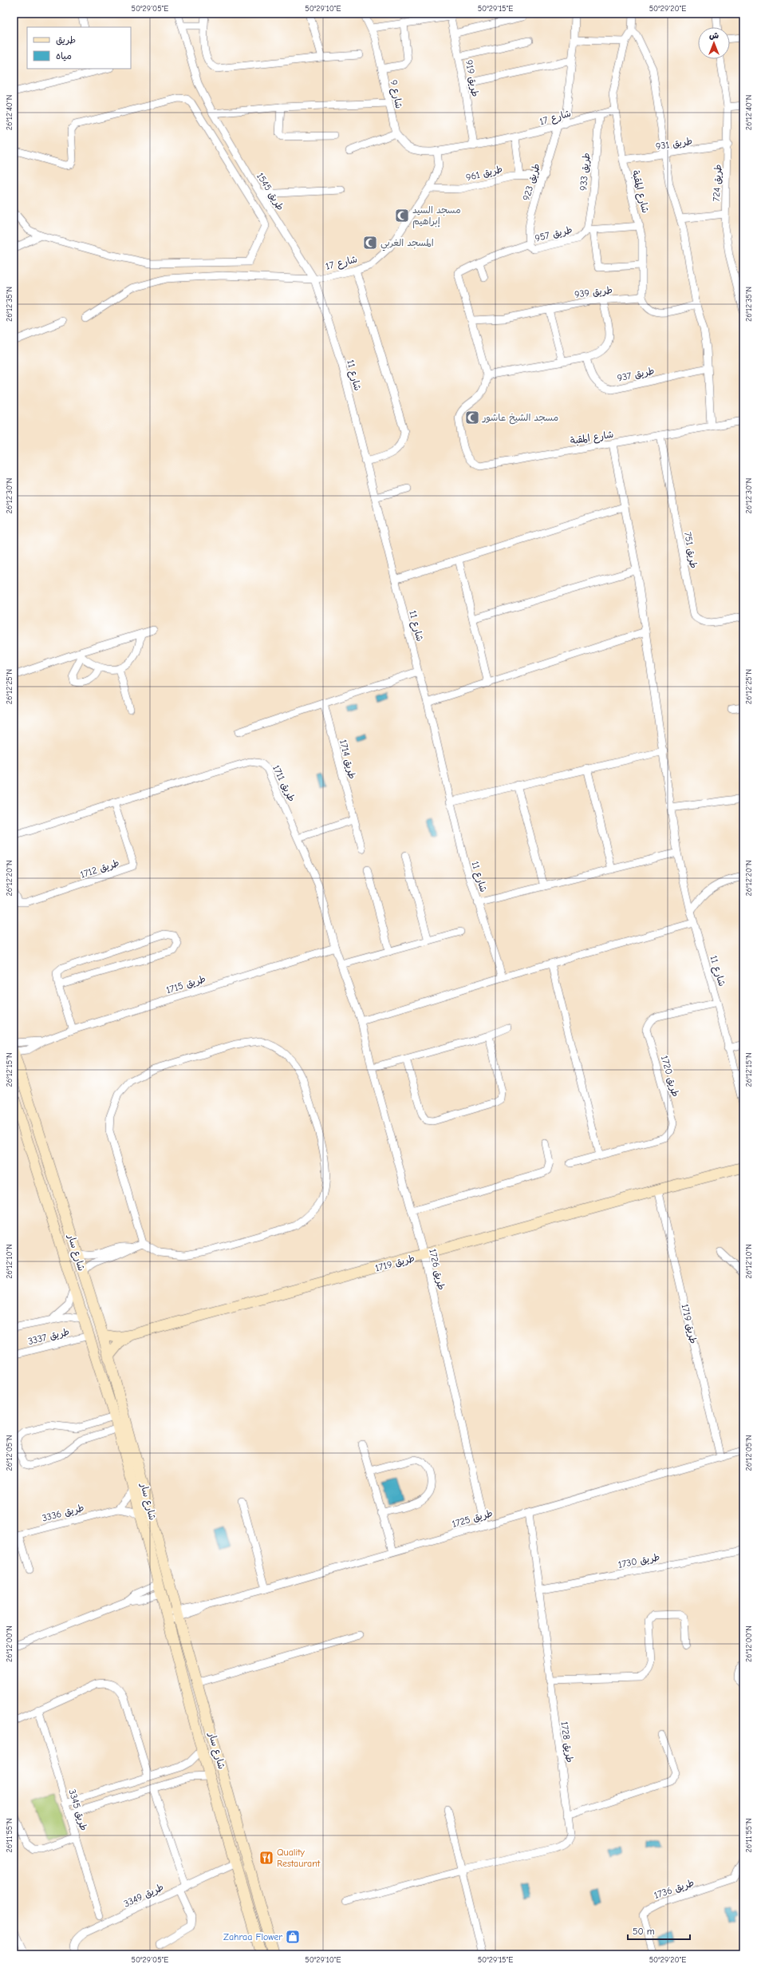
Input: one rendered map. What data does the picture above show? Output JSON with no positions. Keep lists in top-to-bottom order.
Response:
{
  "streets": {
    "street": [
      "طريق 919",
      "شارع 9",
      "شارع 17",
      "طريق 931",
      "طريق 933",
      "طريق 961",
      "طريق 923",
      "طريق 724",
      "طريق 1545",
      "شارع المقبة",
      "طريق 957",
      "طريق 939",
      "طريق 937",
      "شارع 11",
      "طريق 751",
      "طريق 1714",
      "طريق 1711",
      "طريق 1712",
      "طريق 1715",
      "طريق 1720",
      "شارع سار",
      "طريق 1719",
      "طريق 1726",
      "طريق 3337",
      "طريق 3336",
      "طريق 1725",
      "طريق 1730",
      "طريق 1728",
      "طريق 3345",
      "طريق 1736",
      "طريق 3349"
    ]
  },
  "crossings": [
    ["طريق 919", "شارع 17"],
    ["شارع 9", "شارع 17"],
    ["شارع 17", "طريق 933"],
    ["شارع 17", "طريق 961"],
    ["شارع 17", "طريق 923"],
    ["شارع 17", "طريق 1545"],
    ["شارع 17", "شارع المقبة"],
    ["شارع 17", "شارع 11"],
    ["طريق 931", "طريق 724"],
    ["طريق 931", "شارع المقبة"],
    ["طريق 933", "شارع المقبة"],
    ["طريق 933", "طريق 957"],
    ["طريق 961", "طريق 923"],
    ["طريق 923", "طريق 957"],
    ["طريق 1545", "شارع 11"],
    ["شارع المقبة", "طريق 939"],
    ["شارع المقبة", "شارع 11"],
    ["شارع المقبة", "طريق 751"],
    ["طريق 957", "طريق 939"],
    ["شارع 11", "طريق 1720"],
    ["طريق 1711", "طريق 1712"],
    ["طريق 1711", "طريق 1715"],
    ["طريق 1711", "طريق 1726"],
    ["طريق 1715", "شارع سار"],
    ["شارع سار", "طريق 1719"],
    ["شارع سار", "طريق 3337"],
    ["شارع سار", "طريق 3336"],
    ["شارع سار", "طريق 1725"],
    ["شارع سار", "طريق 3349"],
    ["طريق 1719", "طريق 1726"],
    ["طريق 1719", "طريق 1725"],
    ["طريق 1726", "طريق 1725"],
    ["طريق 1725", "طريق 1728"],
    ["طريق 1730", "طريق 1728"]
  ],
  "places": {
    "mosque": ["مسجد السيد إبراهيم", "المسجد الغربي", "مسجد الشيخ عاشور"],
    "restaurant": ["Quality Restaurant"],
    "shop": ["Zahraa Flower"]
  },
  "legend": ["طريق", "مياه"],
  "scale_bar": "50 m",
  "north": "top",
  "coordinates": [
    "50°29'05\"E",
    "50°29'10\"E",
    "50°29'15\"E",
    "50°29'20\"E",
    "26°12'40\"N",
    "26°12'35\"N",
    "26°12'30\"N",
    "26°12'25\"N",
    "26°12'20\"N",
    "26°12'15\"N",
    "26°12'10\"N",
    "26°12'05\"N",
    "26°12'00\"N",
    "26°11'55\"N"
  ]
}
